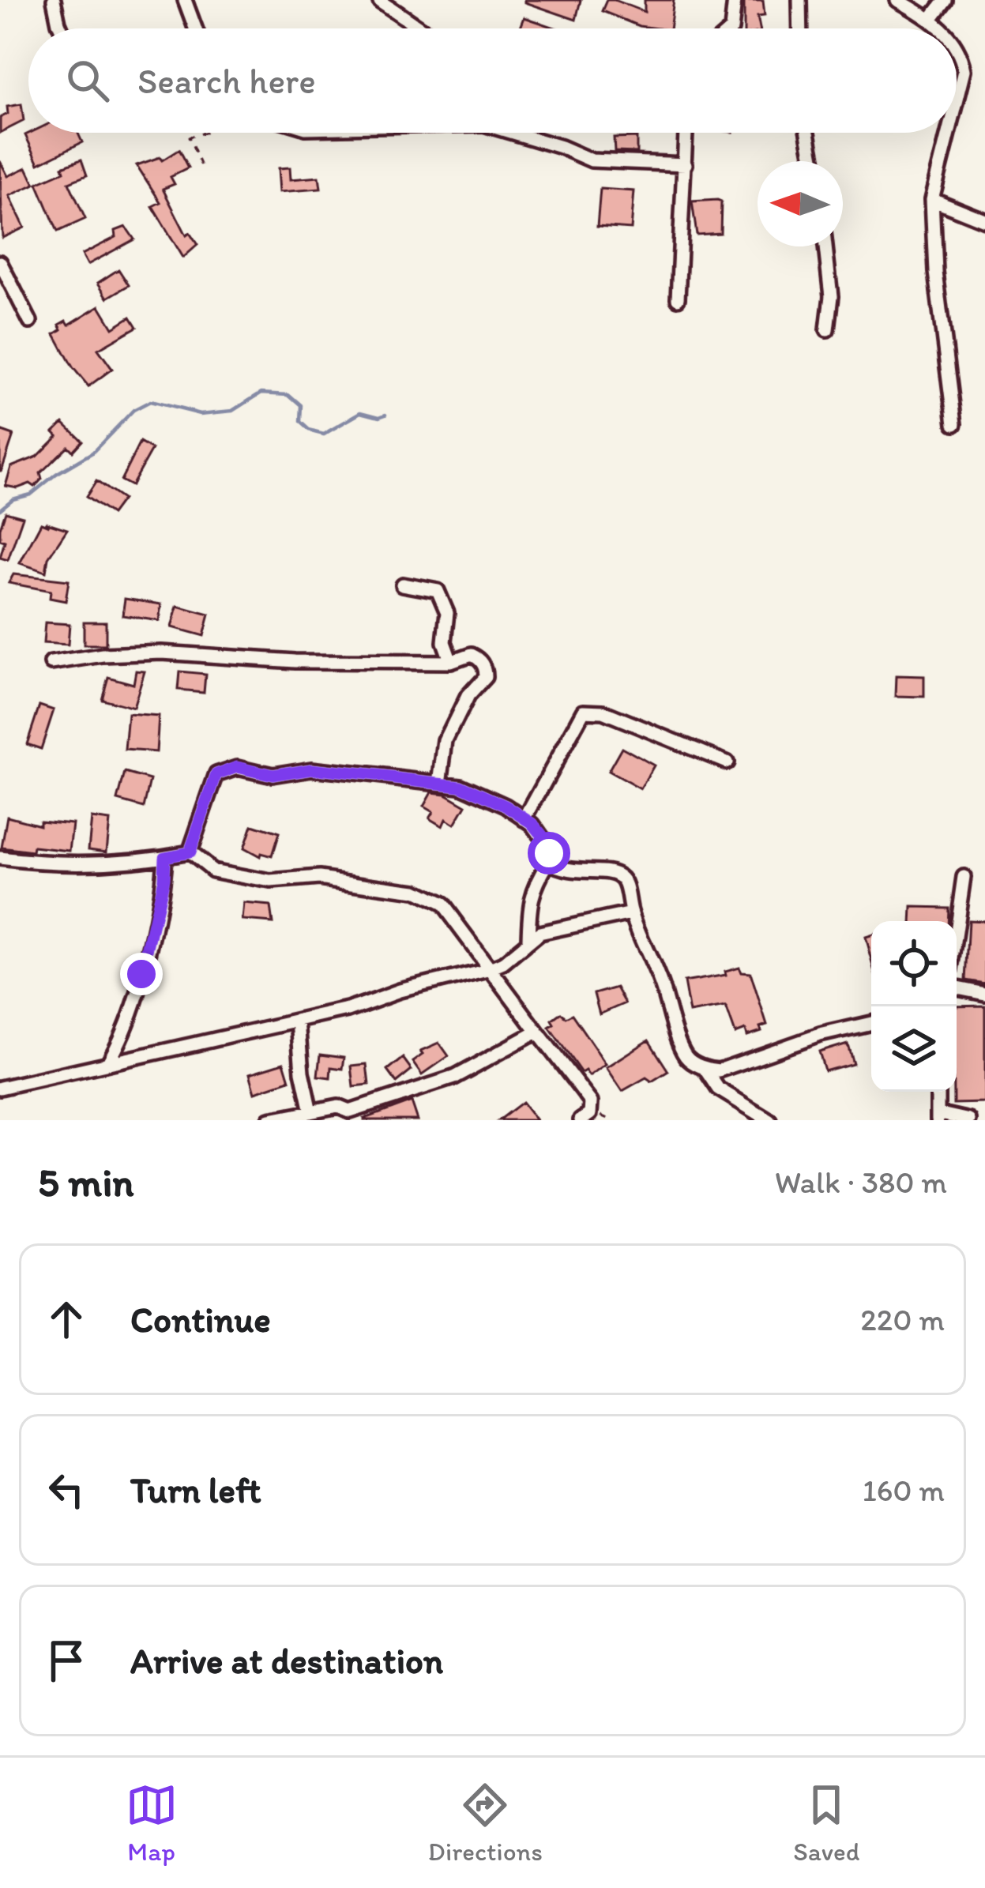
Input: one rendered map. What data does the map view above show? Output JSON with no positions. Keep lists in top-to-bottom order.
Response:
{
  "north": "left",
  "page": {
    "search": "Search here",
    "heading": ["5 min", "Walk · 380 m"],
    "list": [
      ["Continue", "220 m"],
      ["Turn left", "160 m"],
      "Arrive at destination"
    ],
    "nav": ["Map", "Directions", "Saved"]
  }
}
